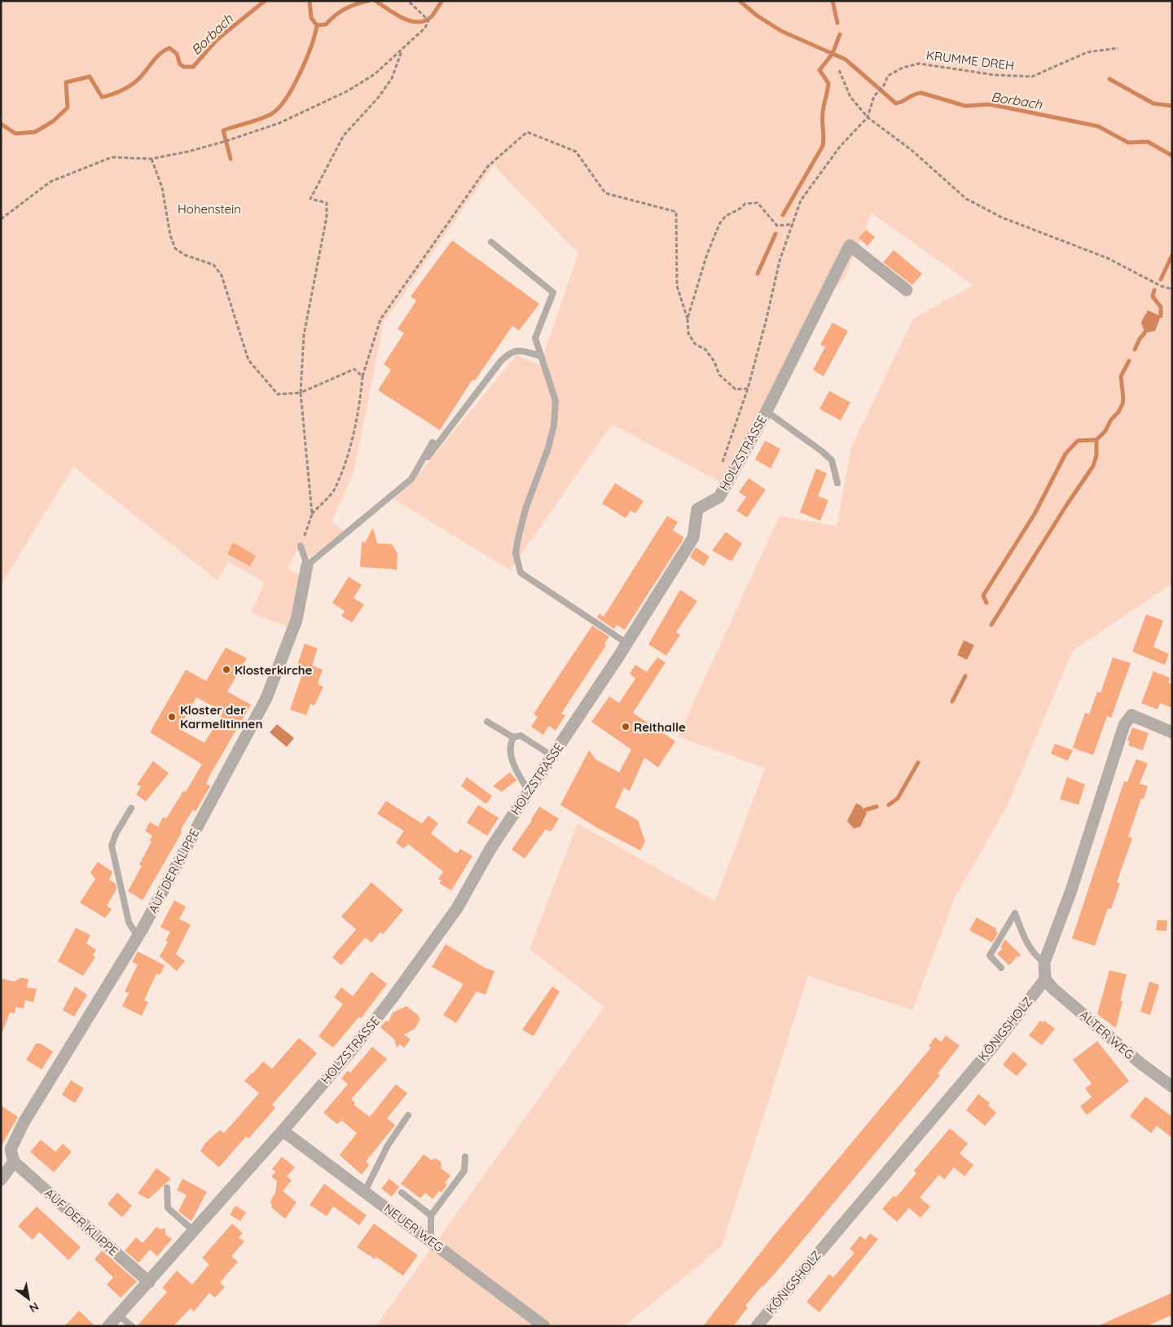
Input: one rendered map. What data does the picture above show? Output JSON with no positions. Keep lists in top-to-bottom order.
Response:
{
  "streets": {
    "street": [
      "HOLZSTRASSE",
      "AUF DER KLIPPE",
      "KÖNIGSHOLZ",
      "ALTER WEG",
      "NEUER WEG"
    ],
    "path": ["KRUMME DREH"]
  },
  "crossings": [
    ["HOLZSTRASSE", "AUF DER KLIPPE"],
    ["HOLZSTRASSE", "NEUER WEG"],
    ["KÖNIGSHOLZ", "ALTER WEG"]
  ],
  "water": ["Borbach"],
  "parks": ["Hohenstein"],
  "places": ["Klosterkirche", "Kloster der Karmelitinnen", "Reithalle"],
  "north": "bottom right"
}
